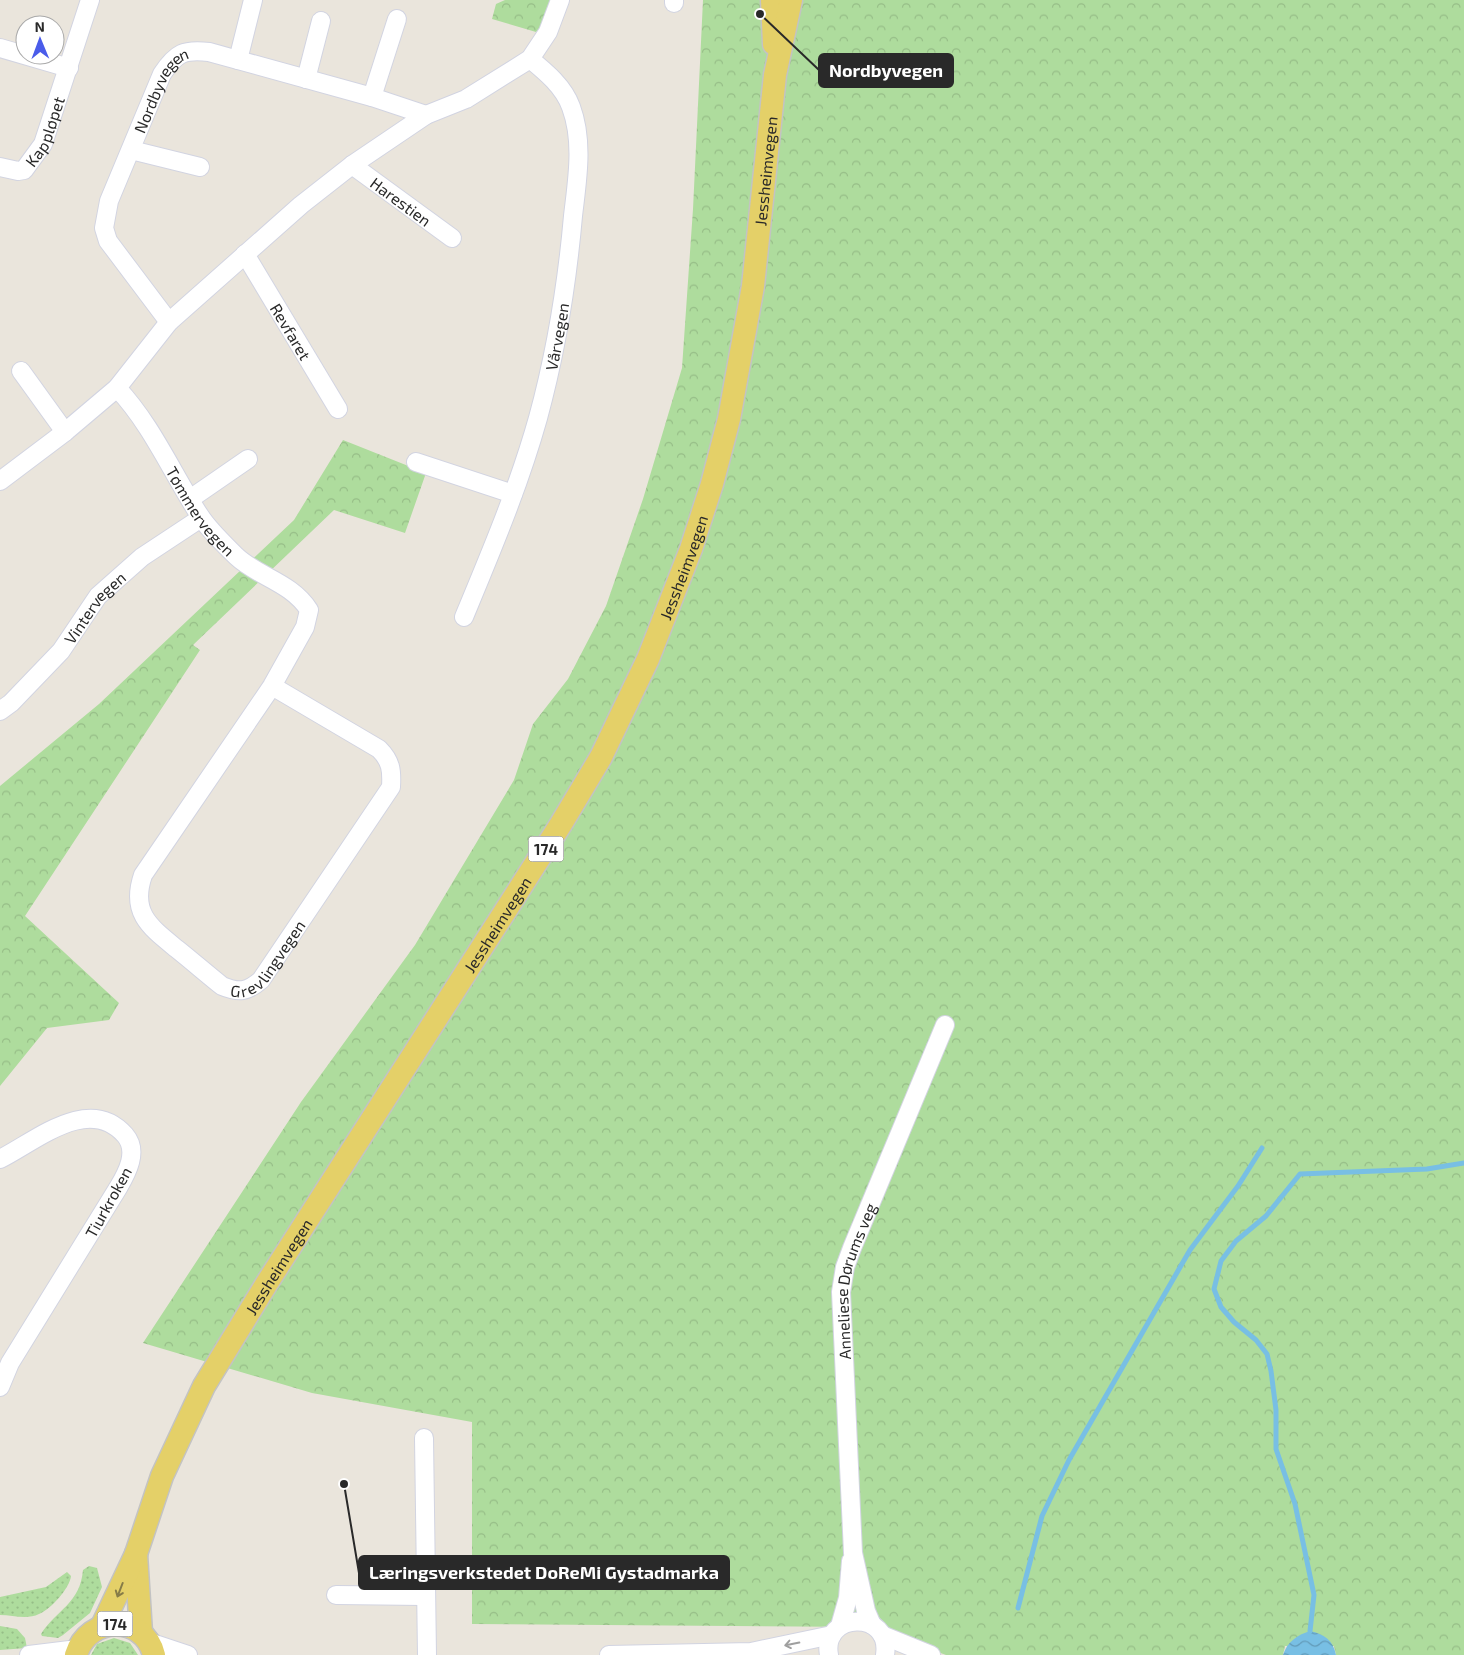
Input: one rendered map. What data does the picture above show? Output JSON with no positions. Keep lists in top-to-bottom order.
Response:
{
  "streets": {
    "main road": ["Jessheimvegen", "174"],
    "street": [
      "Nordbyvegen",
      "Kappløpet",
      "Harestien",
      "Revfaret",
      "Vårvegen",
      "Tømmervegen",
      "Vintervegen",
      "Grevlingvegen",
      "Tiurkroken",
      "Anneliese Dørums veg"
    ]
  },
  "crossings": [
    ["Jessheimvegen", "174"],
    ["Tømmervegen", "Vintervegen"],
    ["Tømmervegen", "Grevlingvegen"]
  ],
  "places": ["Nordbyvegen", "Læringsverkstedet DoReMi Gystadmarka"],
  "north": "top"
}
